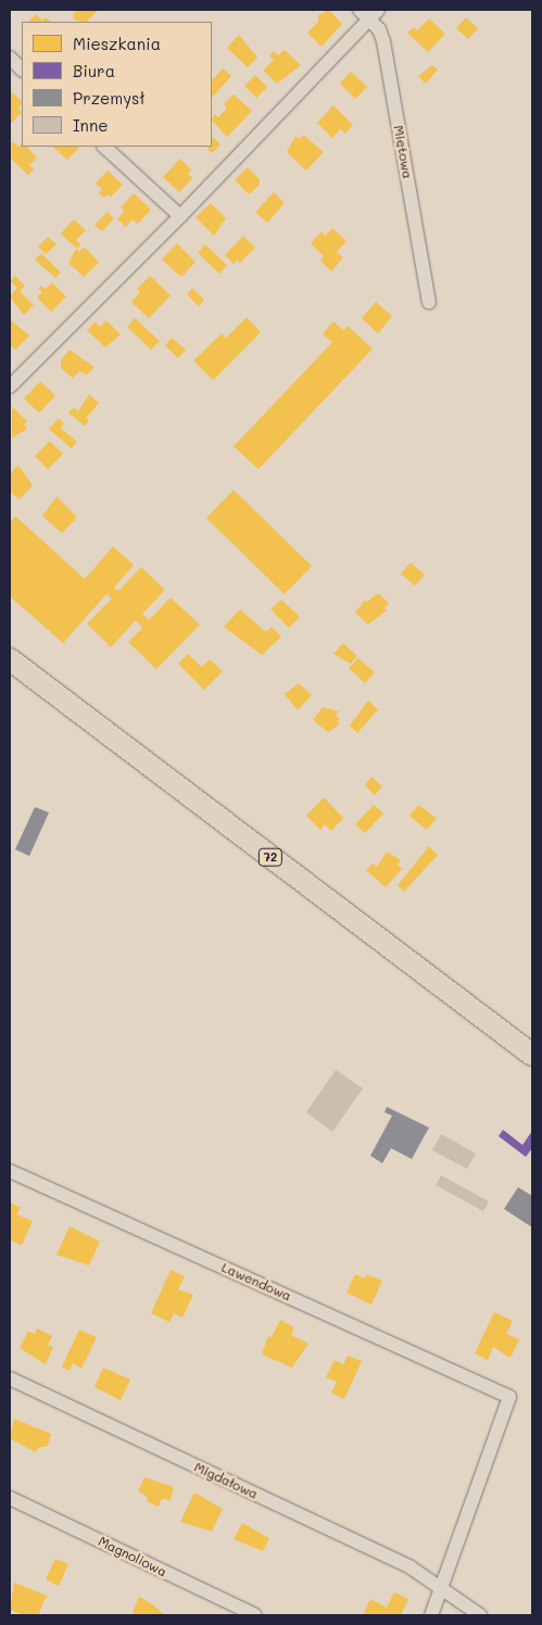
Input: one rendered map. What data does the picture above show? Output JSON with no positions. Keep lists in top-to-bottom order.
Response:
{
  "streets": {
    "main road": ["72"],
    "street": [
      "Miętowa",
      "Lawendowa",
      "Migdałowa",
      "Magnoliowa"
    ]
  },
  "crossings": [
    ["Lawendowa", "Migdałowa"]
  ],
  "legend": [
    "Mieszkania",
    "Biura",
    "Przemysł",
    "Inne"
  ]
}
